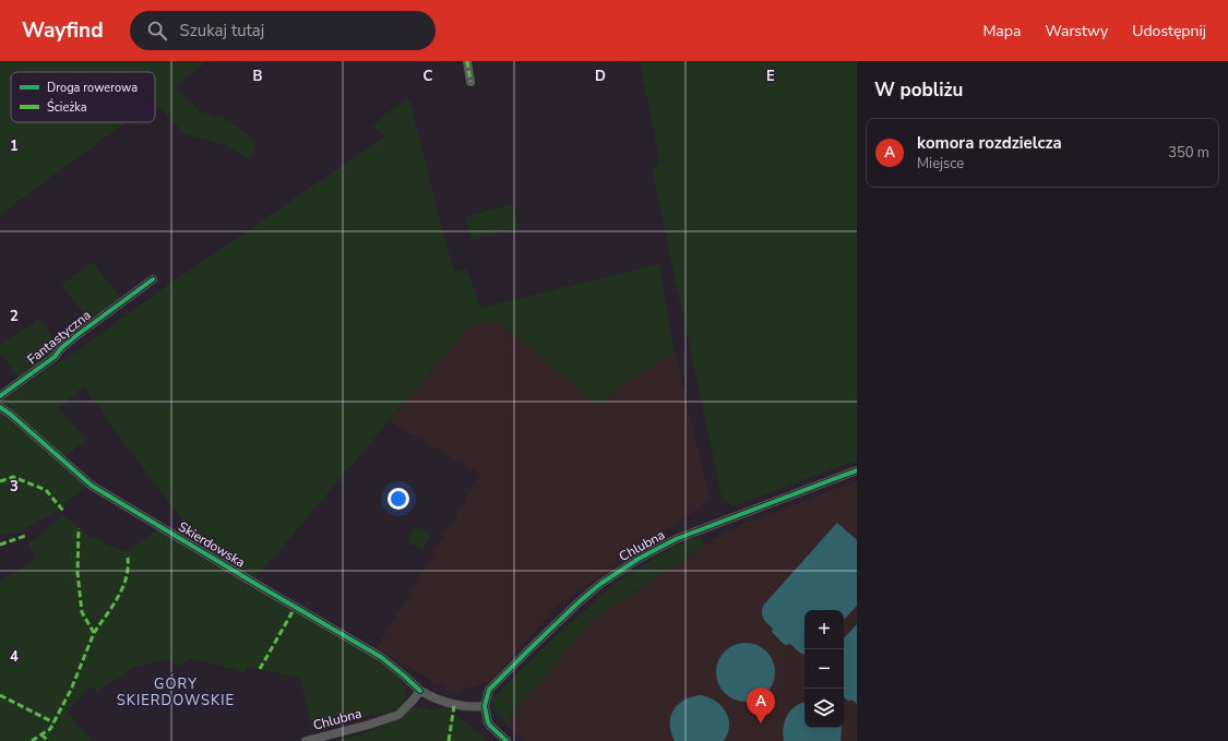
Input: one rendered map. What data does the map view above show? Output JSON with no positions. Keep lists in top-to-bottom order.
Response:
{
  "streets": {
    "street": ["Fantastyczna", "Skierdowska", "Chlubna"]
  },
  "crossings": [
    ["Skierdowska", "Chlubna"]
  ],
  "districts": ["GÓRY SKIERDOWSKIE"],
  "legend": ["Droga rowerowa", "Ścieżka"],
  "page": {
    "header": "Wayfind",
    "search": "Szukaj tutaj",
    "nav": ["Mapa", "Warstwy", "Udostępnij"],
    "heading": "W pobliżu",
    "list": [
      {
        "mark": "A",
        "name": "komora rozdzielcza",
        "note": "Miejsce",
        "value": "350 m"
      }
    ],
    "map_buttons": ["+", "−"],
    "pins": "A"
  },
  "grid": {
    "columns": [
      "B",
      "C",
      "D",
      "E"
    ],
    "rows": [
      "1",
      "2",
      "3",
      "4"
    ]
  }
}
